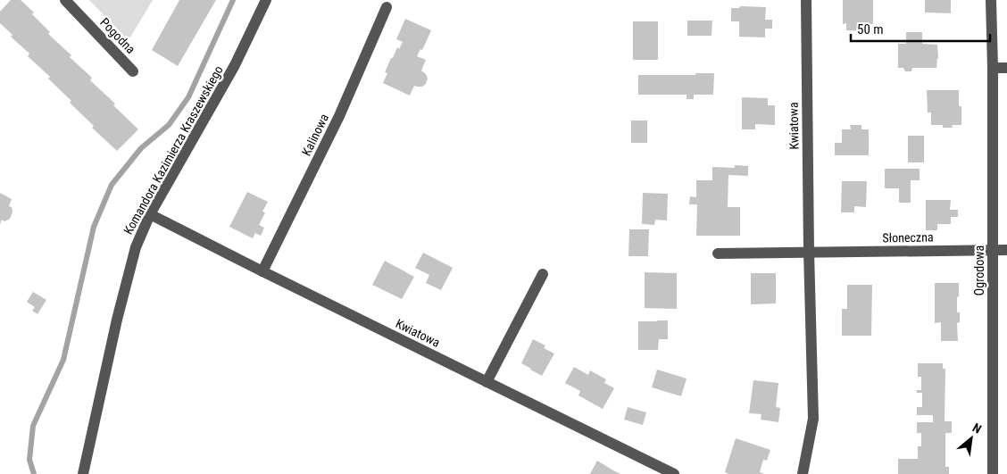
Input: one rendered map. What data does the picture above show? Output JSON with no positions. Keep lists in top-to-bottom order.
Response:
{
  "streets": {
    "street": [
      "Pogodna",
      "Kwiatowa",
      "Kalinowa",
      "Komandora Kazimierza Kraszewskiego",
      "Słoneczna",
      "Ogrodowa"
    ]
  },
  "crossings": [
    ["Kwiatowa", "Kalinowa"],
    ["Kwiatowa", "Komandora Kazimierza Kraszewskiego"],
    ["Kwiatowa", "Słoneczna"],
    ["Słoneczna", "Ogrodowa"]
  ],
  "scale_bar": "50 m",
  "north": "top right"
}
